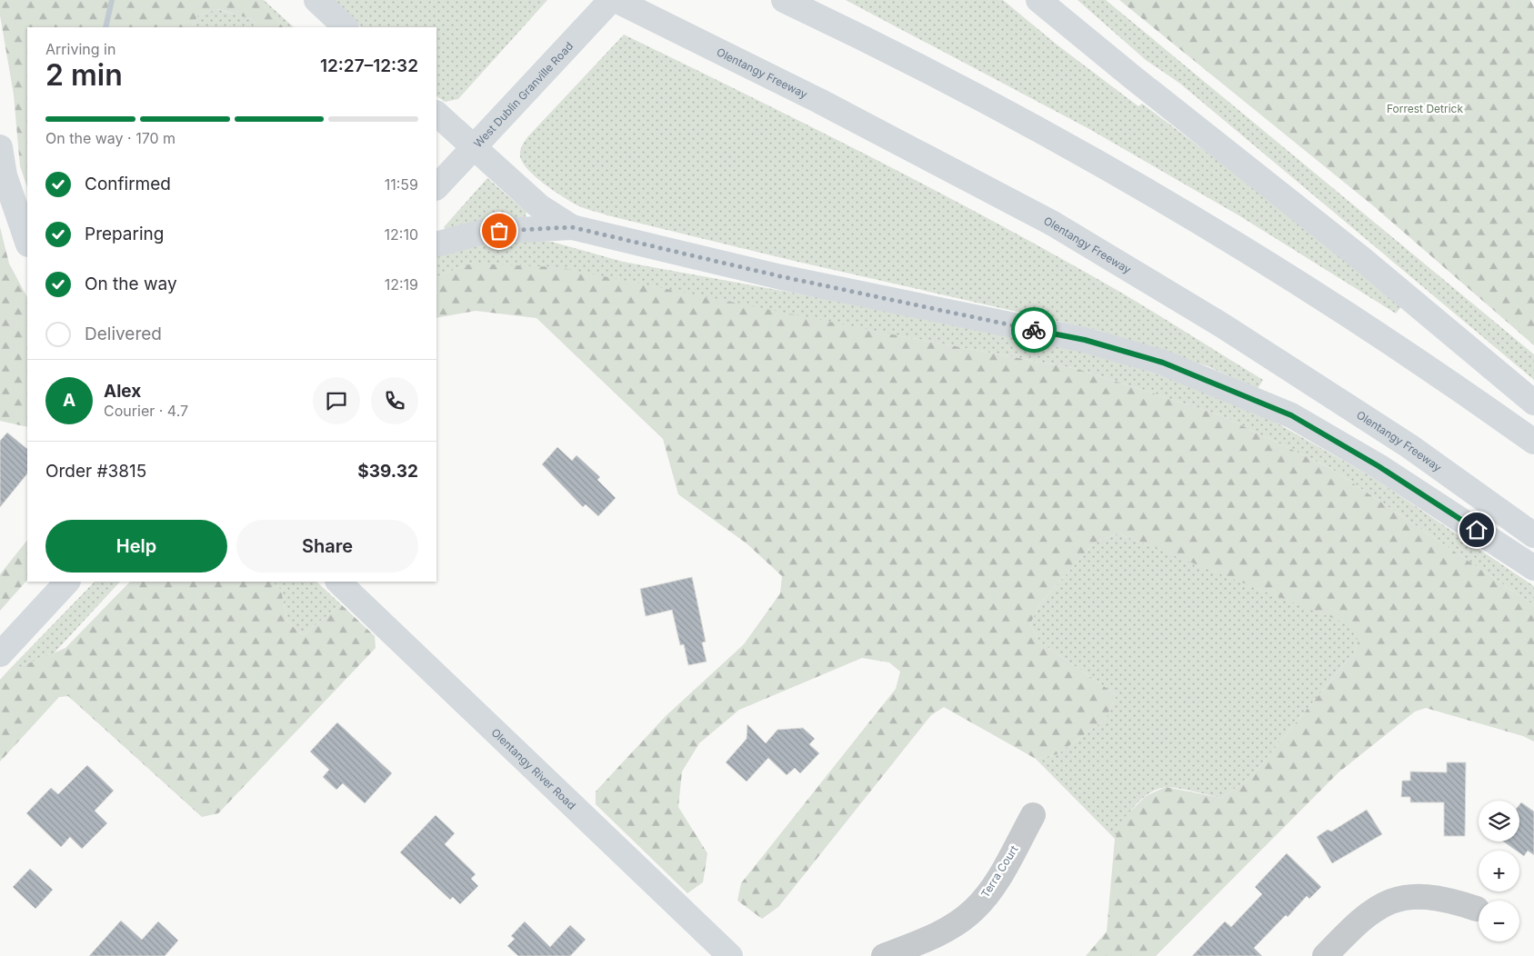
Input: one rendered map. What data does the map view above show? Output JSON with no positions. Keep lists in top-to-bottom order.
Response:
{
  "streets": {
    "main road": ["Olentangy Freeway", "West Dublin Granville Road", "Olentangy River Road"],
    "street": ["Terra Court"]
  },
  "parks": ["Forrest Detrick"],
  "page": {
    "heading": ["2 min", "Arriving in", "12:27–12:32"],
    "panel": [
      "Alex",
      "Courier · 4.7",
      "Order #3815",
      "$39.32"
    ],
    "bar": "On the way · 170 m",
    "list": [
      ["Confirmed", "11:59"],
      ["Preparing", "12:10"],
      ["On the way", "12:19"],
      "Delivered"
    ],
    "round": "A",
    "buttons": ["Help", "Share"],
    "map_buttons": ["+", "−"]
  }
}
